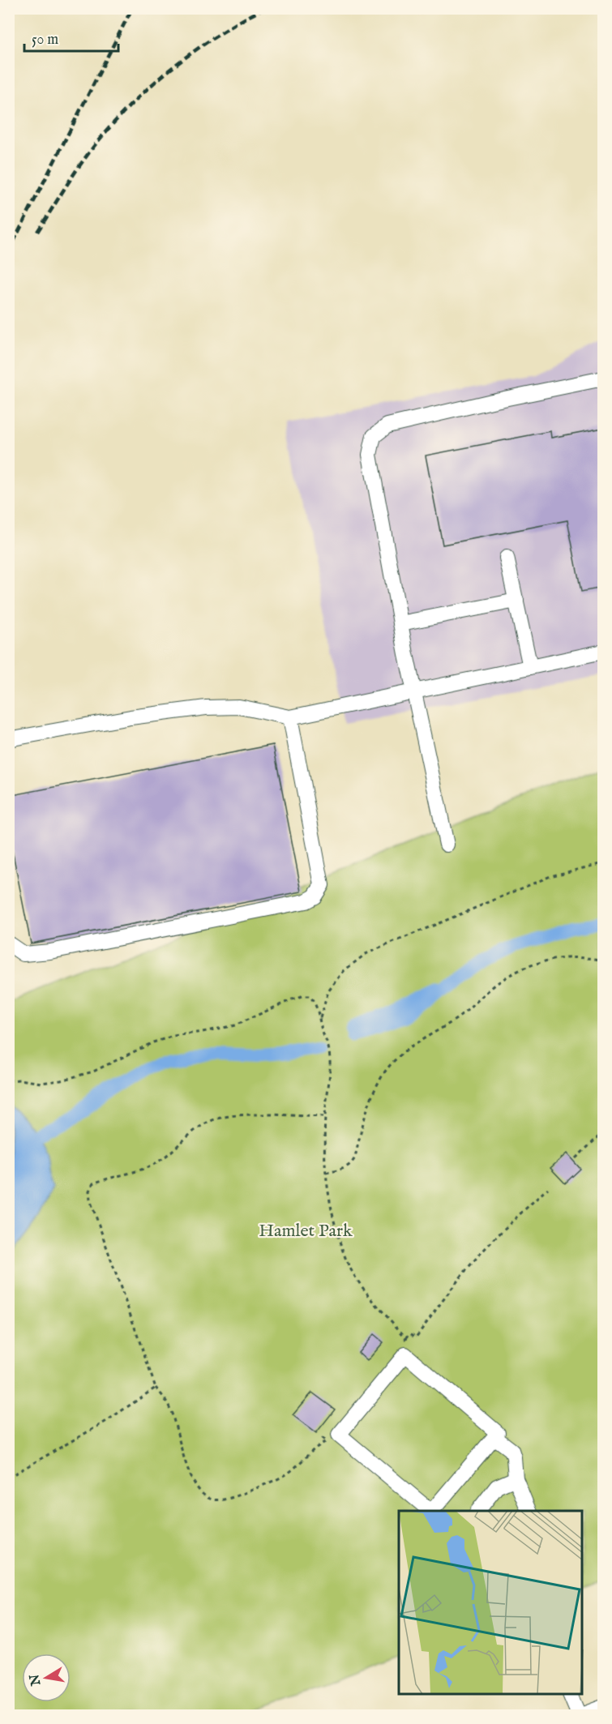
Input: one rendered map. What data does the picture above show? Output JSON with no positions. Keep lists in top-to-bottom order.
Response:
{
  "parks": ["Hamlet Park"],
  "scale_bar": "50 m",
  "north": "left"
}
